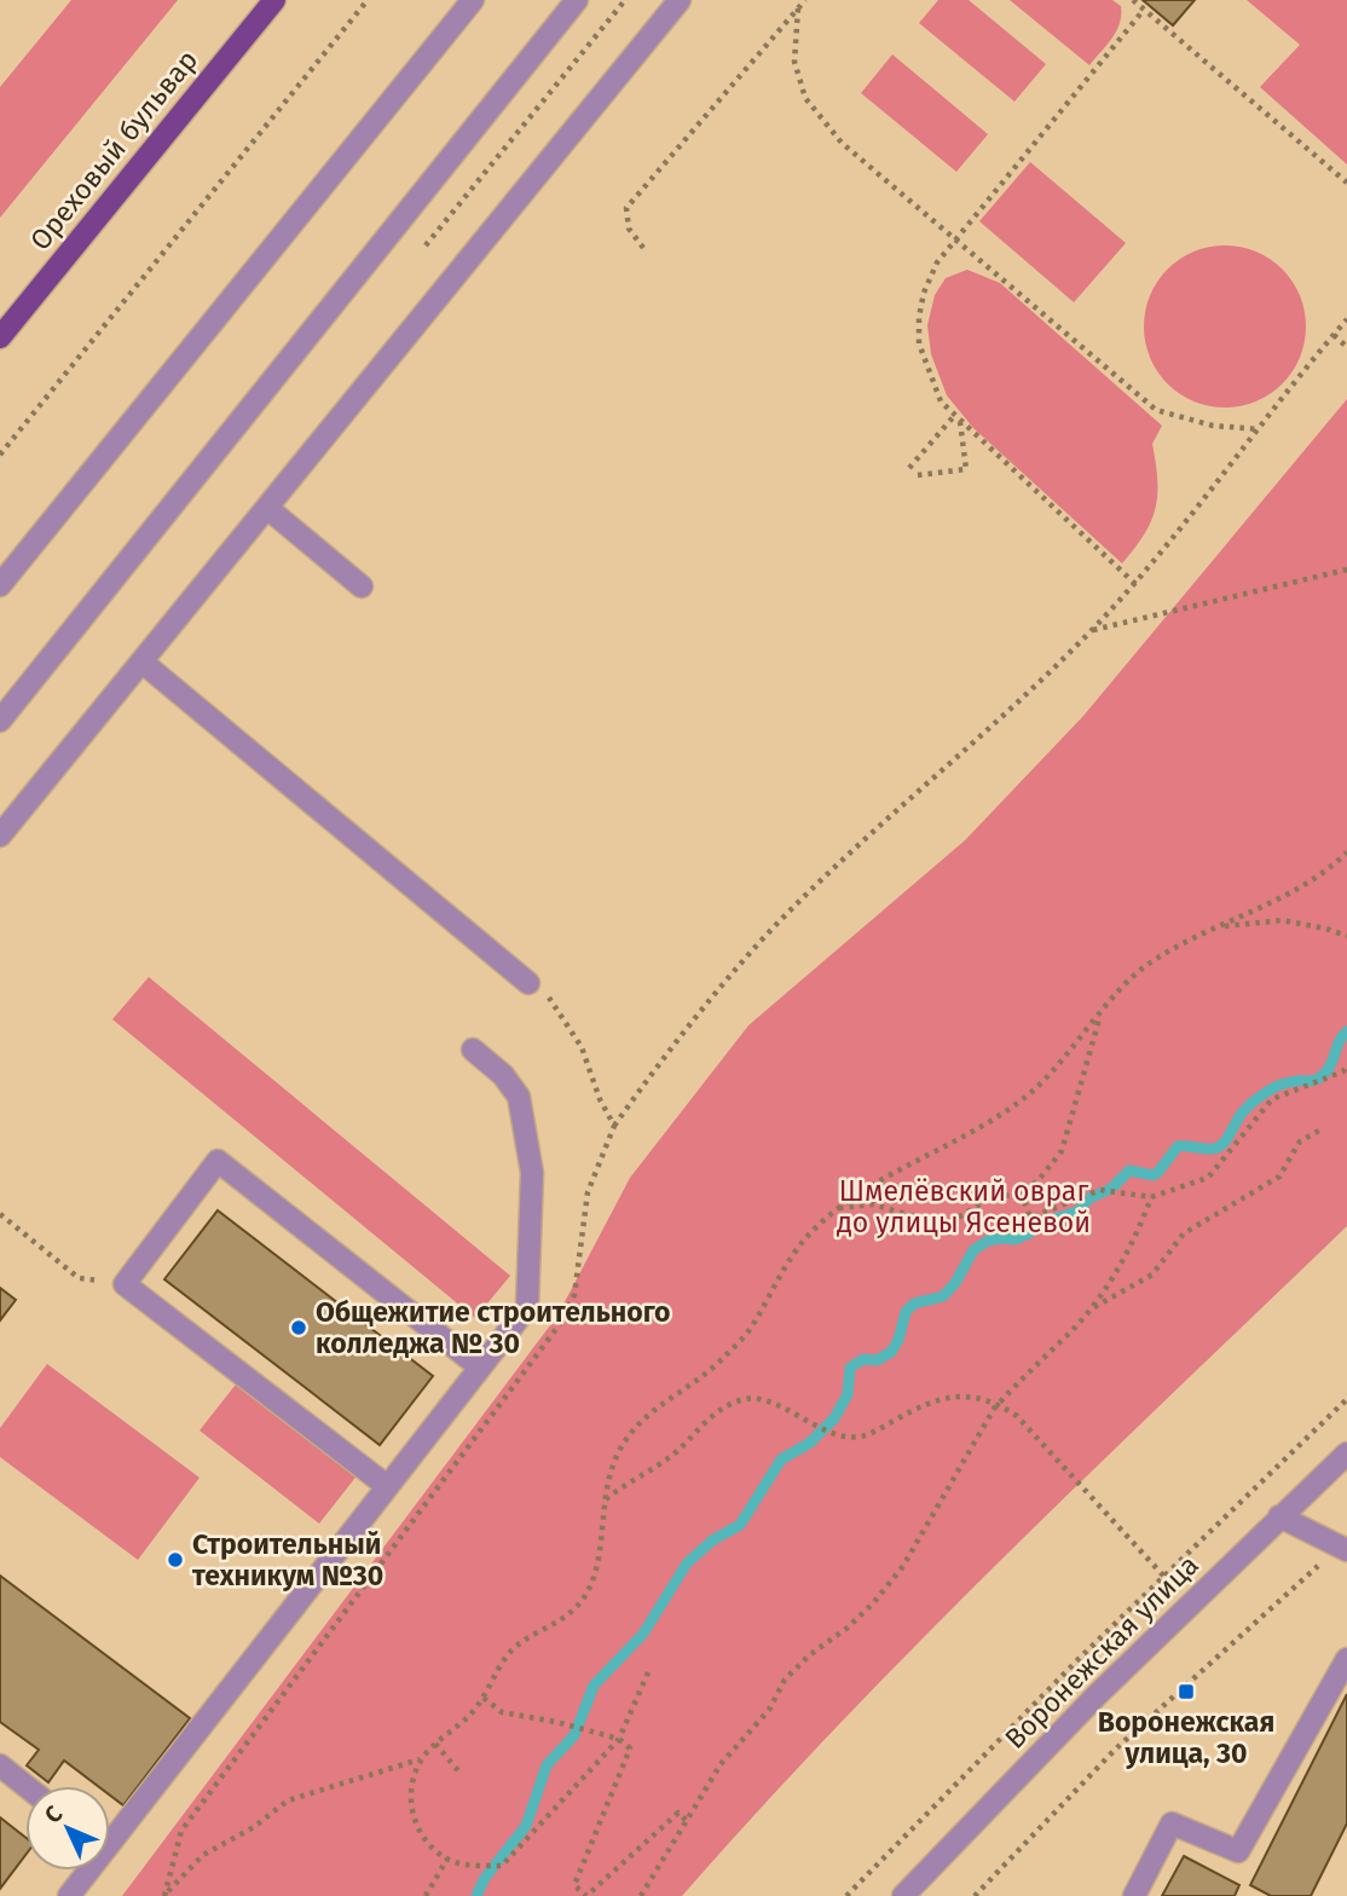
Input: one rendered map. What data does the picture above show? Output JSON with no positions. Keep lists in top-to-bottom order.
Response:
{
  "streets": {
    "main road": ["Ореховый бульвар"],
    "street": ["Воронежская улица"]
  },
  "parks": ["Шмелёвский овраг до улицы Ясеневой"],
  "places": {
    "other": ["Общежитие строительного колледжа № 30", "Строительный техникум №30"],
    "transit": ["Воронежская улица, 30"]
  },
  "north": "top left"
}
